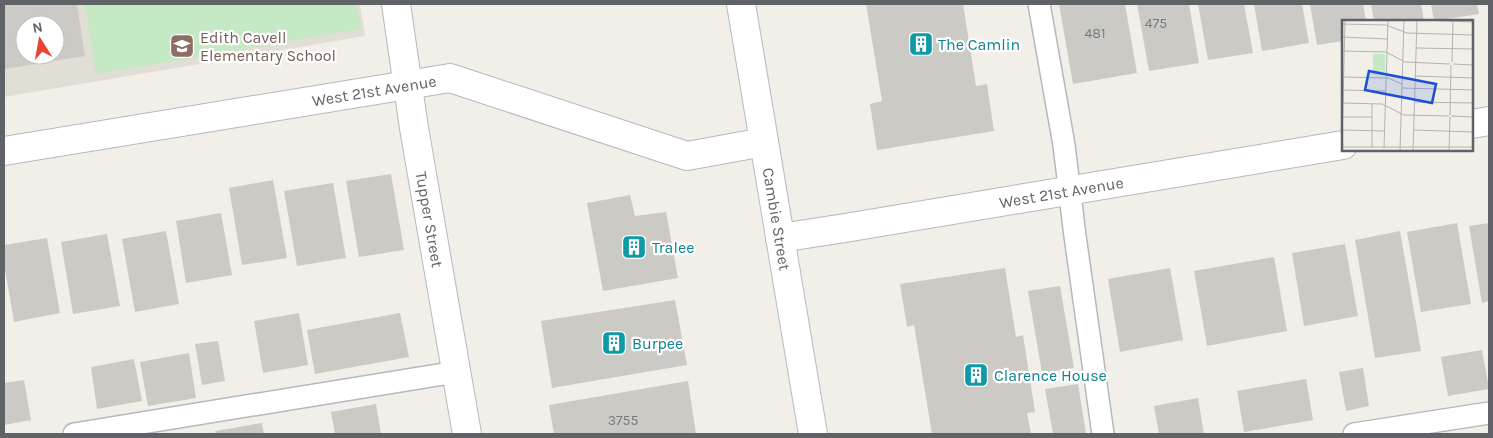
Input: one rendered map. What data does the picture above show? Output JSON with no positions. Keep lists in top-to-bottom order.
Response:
{
  "streets": {
    "street": ["West 21st Avenue", "Tupper Street", "Cambie Street"]
  },
  "crossings": [
    ["West 21st Avenue", "Tupper Street"],
    ["West 21st Avenue", "Cambie Street"]
  ],
  "places": {
    "building": [
      "The Camlin",
      "Tralee",
      "Burpee",
      "Clarence House"
    ],
    "school or university": ["Edith Cavell Elementary School"]
  },
  "house_numbers": ["475", "481", "3755"],
  "north": "top"
}
